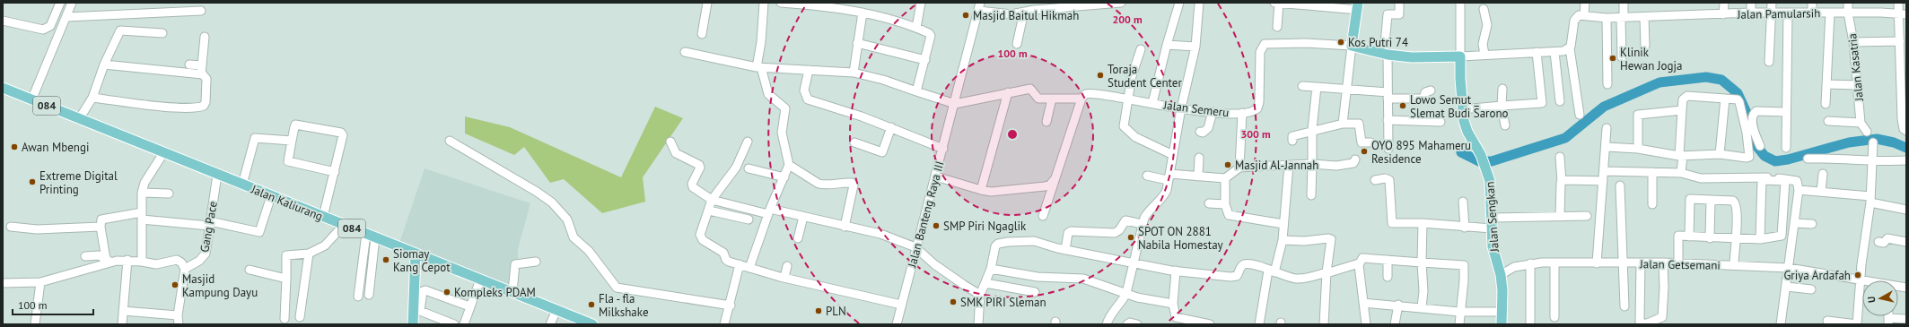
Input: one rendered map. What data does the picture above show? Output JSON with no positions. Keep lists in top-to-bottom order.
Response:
{
  "streets": {
    "main road": ["084", "Jalan Kaliurang", "Jalan Sengkan"],
    "street": [
      "Jalan Pamularsih",
      "Jalan Kasatria",
      "Jalan Semeru",
      "Jalan Banteng Raya III",
      "Gang Pace",
      "Jalan Getsemani"
    ]
  },
  "crossings": [
    ["Jalan Pamularsih", "Jalan Kasatria"],
    ["Jalan Kaliurang", "Gang Pace"],
    ["Jalan Sengkan", "Jalan Getsemani"]
  ],
  "places": [
    "Masjid Baitul Hikmah",
    "Kos Putri 74",
    "Klinik Hewan Jogja",
    "Toraja Student Center",
    "Lowo Semut _ Slemat Budi Sarono",
    "Awan Mbengi",
    "OYO 895 Mahameru Residence",
    "Masjid Al-Jannah",
    "Extreme Digital Printing",
    "SMP Piri Ngaglik",
    "SPOT ON 2881 Nabila Homestay",
    "Siomay Kang Cepot",
    "Griya Ardafah",
    "Masjid Kampung Dayu",
    "Kompleks PDAM",
    "SMK PIRI Sleman",
    "Fla - fla Milkshake",
    "PLN"
  ],
  "scale_bar": "100 m",
  "north": "left",
  "rings": ["200 m", "100 m", "300 m"]
}
